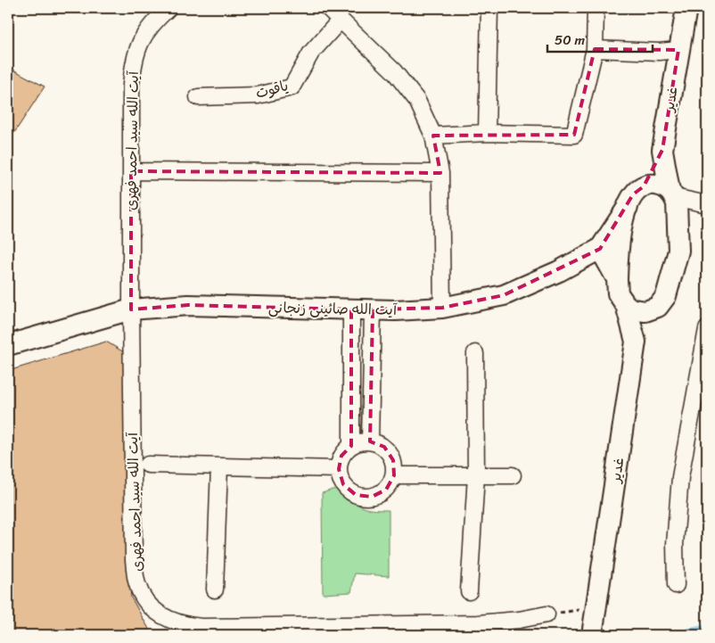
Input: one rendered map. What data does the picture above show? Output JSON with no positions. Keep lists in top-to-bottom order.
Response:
{
  "streets": {
    "main road": ["غدیر", "آیت الله صائینی زنجانی"],
    "street": ["یاقوت", "آیت الله سید احمد فهری"]
  },
  "crossings": [
    ["غدیر", "آیت الله صائینی زنجانی"],
    ["آیت الله سید احمد فهری", "آیت الله صائینی زنجانی"]
  ],
  "scale_bar": "50 m"
}
